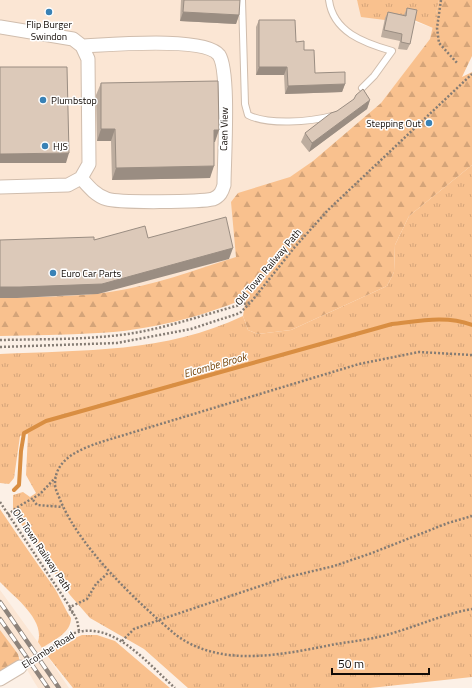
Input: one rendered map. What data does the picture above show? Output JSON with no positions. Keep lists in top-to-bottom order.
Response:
{
  "streets": {
    "street": ["Caen View", "Elcombe Road"],
    "path": ["Old Town Railway Path"]
  },
  "crossings": [
    ["Old Town Railway Path", "Elcombe Road"]
  ],
  "water": ["Elcombe Brook"],
  "places": [
    "Flip Burger Swindon",
    "Plumbstop",
    "Stepping Out",
    "HJS",
    "Euro Car Parts"
  ],
  "scale_bar": "50 m"
}
